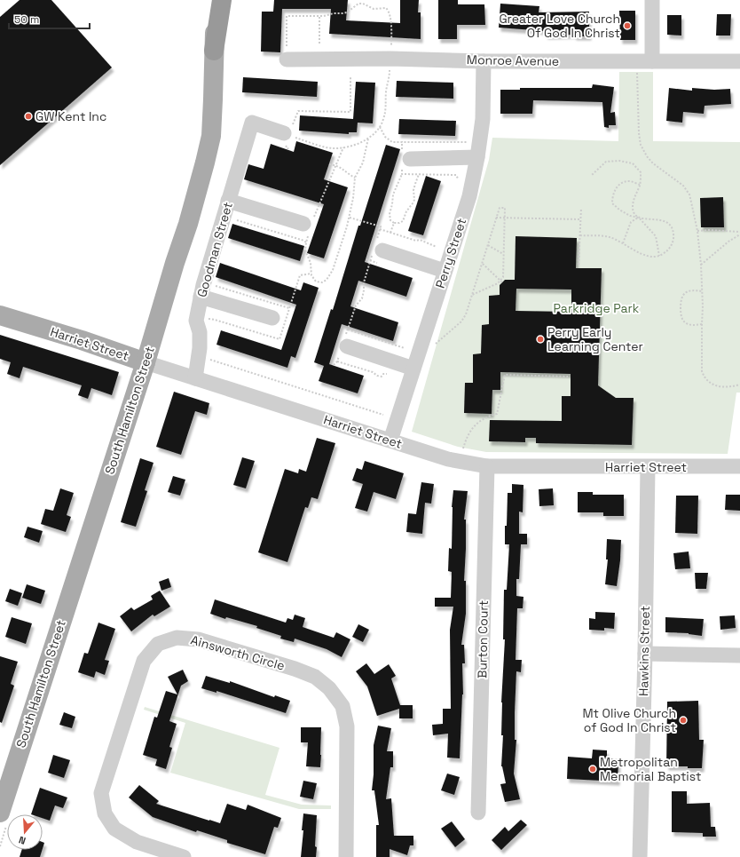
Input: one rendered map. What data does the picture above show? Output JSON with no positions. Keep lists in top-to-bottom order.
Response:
{
  "streets": {
    "main road": ["Harriet Street", "South Hamilton Street"],
    "street": [
      "Monroe Avenue",
      "Goodman Street",
      "Perry Street",
      "Burton Court",
      "Hawkins Street",
      "Ainsworth Circle"
    ]
  },
  "crossings": [
    ["Monroe Avenue", "Perry Street"],
    ["Goodman Street", "Harriet Street"],
    ["Perry Street", "Harriet Street"],
    ["Harriet Street", "South Hamilton Street"],
    ["Harriet Street", "Burton Court"],
    ["Harriet Street", "Hawkins Street"]
  ],
  "parks": ["Parkridge Park"],
  "places": [
    "Greater Love Church Of God In Christ",
    "GW Kent Inc",
    "Perry Early Learning Center",
    "Mt Olive Church of God In Christ",
    "Metropolitan Memorial Baptist"
  ],
  "scale_bar": "50 m",
  "north": "bottom"
}
